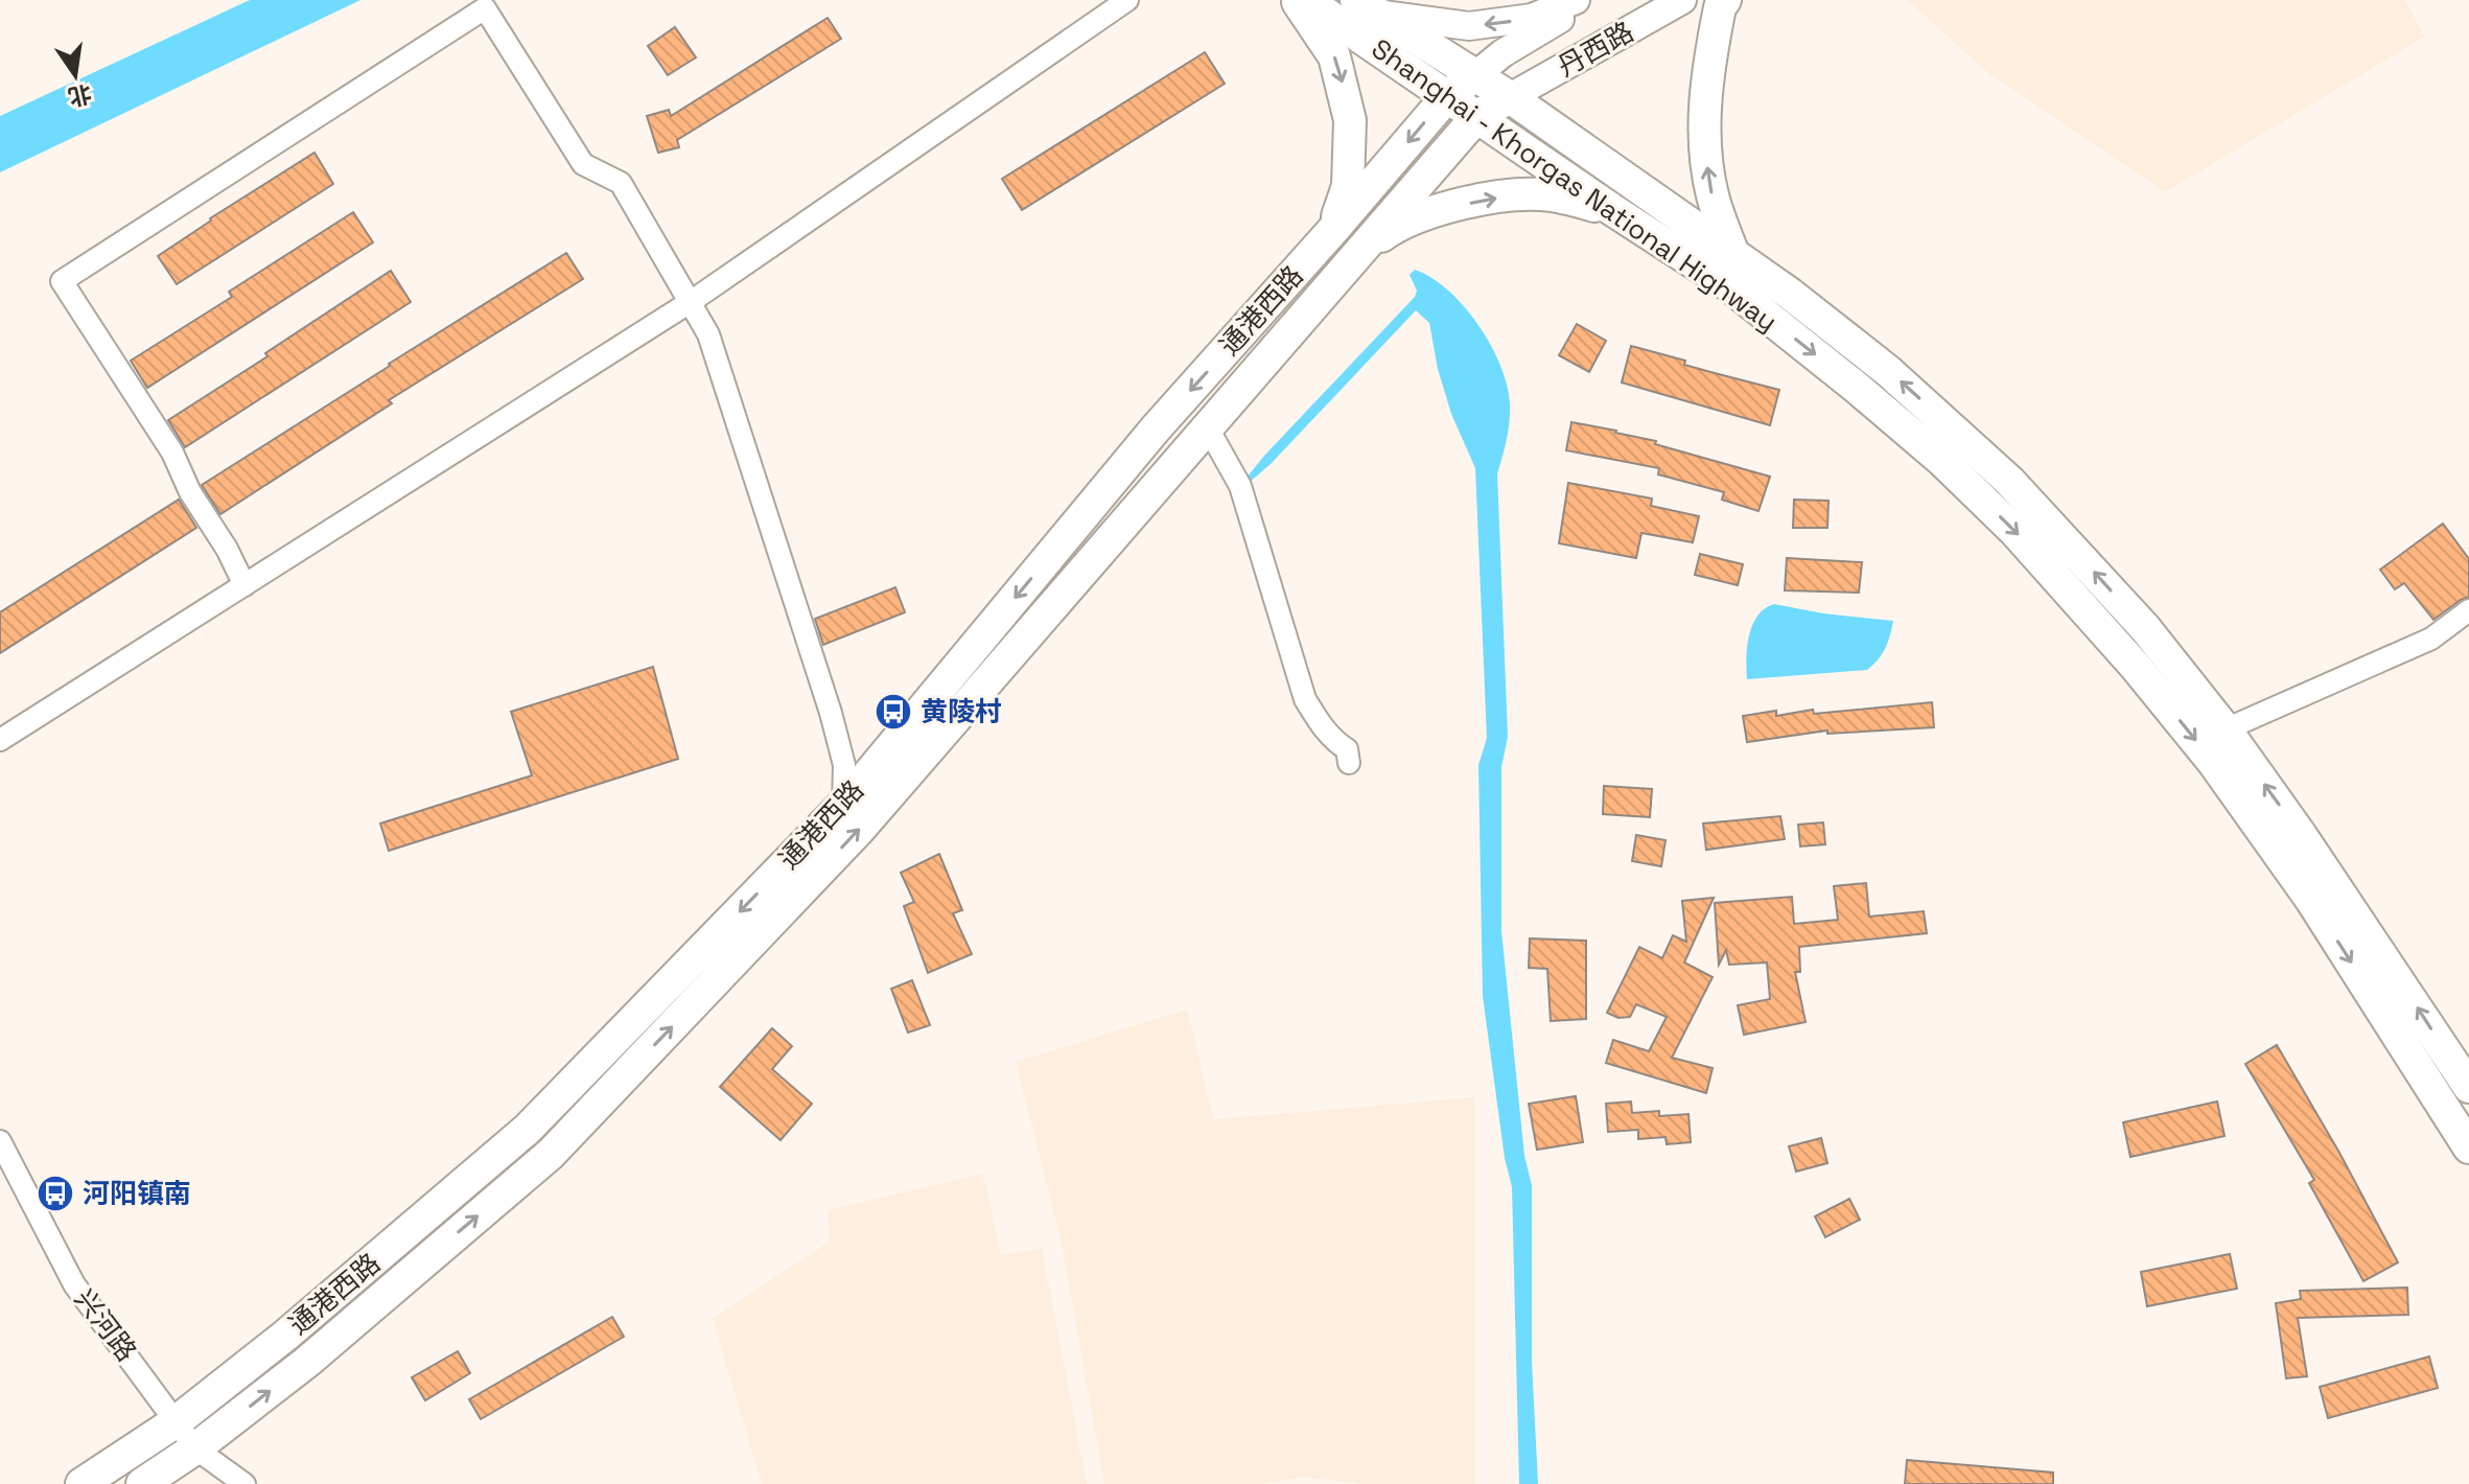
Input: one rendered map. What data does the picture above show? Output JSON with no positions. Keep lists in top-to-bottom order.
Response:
{
  "streets": {
    "highway": ["Shanghai - Khorgas National Highway", "通港西路"],
    "main road": ["丹西路"],
    "street": ["兴河路"]
  },
  "crossings": [
    ["丹西路", "Shanghai - Khorgas National Highway"],
    ["丹西路", "通港西路"],
    ["Shanghai - Khorgas National Highway", "通港西路"],
    ["通港西路", "兴河路"]
  ],
  "places": {
    "bus stop": ["黄陵村", "河阳镇南"]
  },
  "north": "bottom"
}
